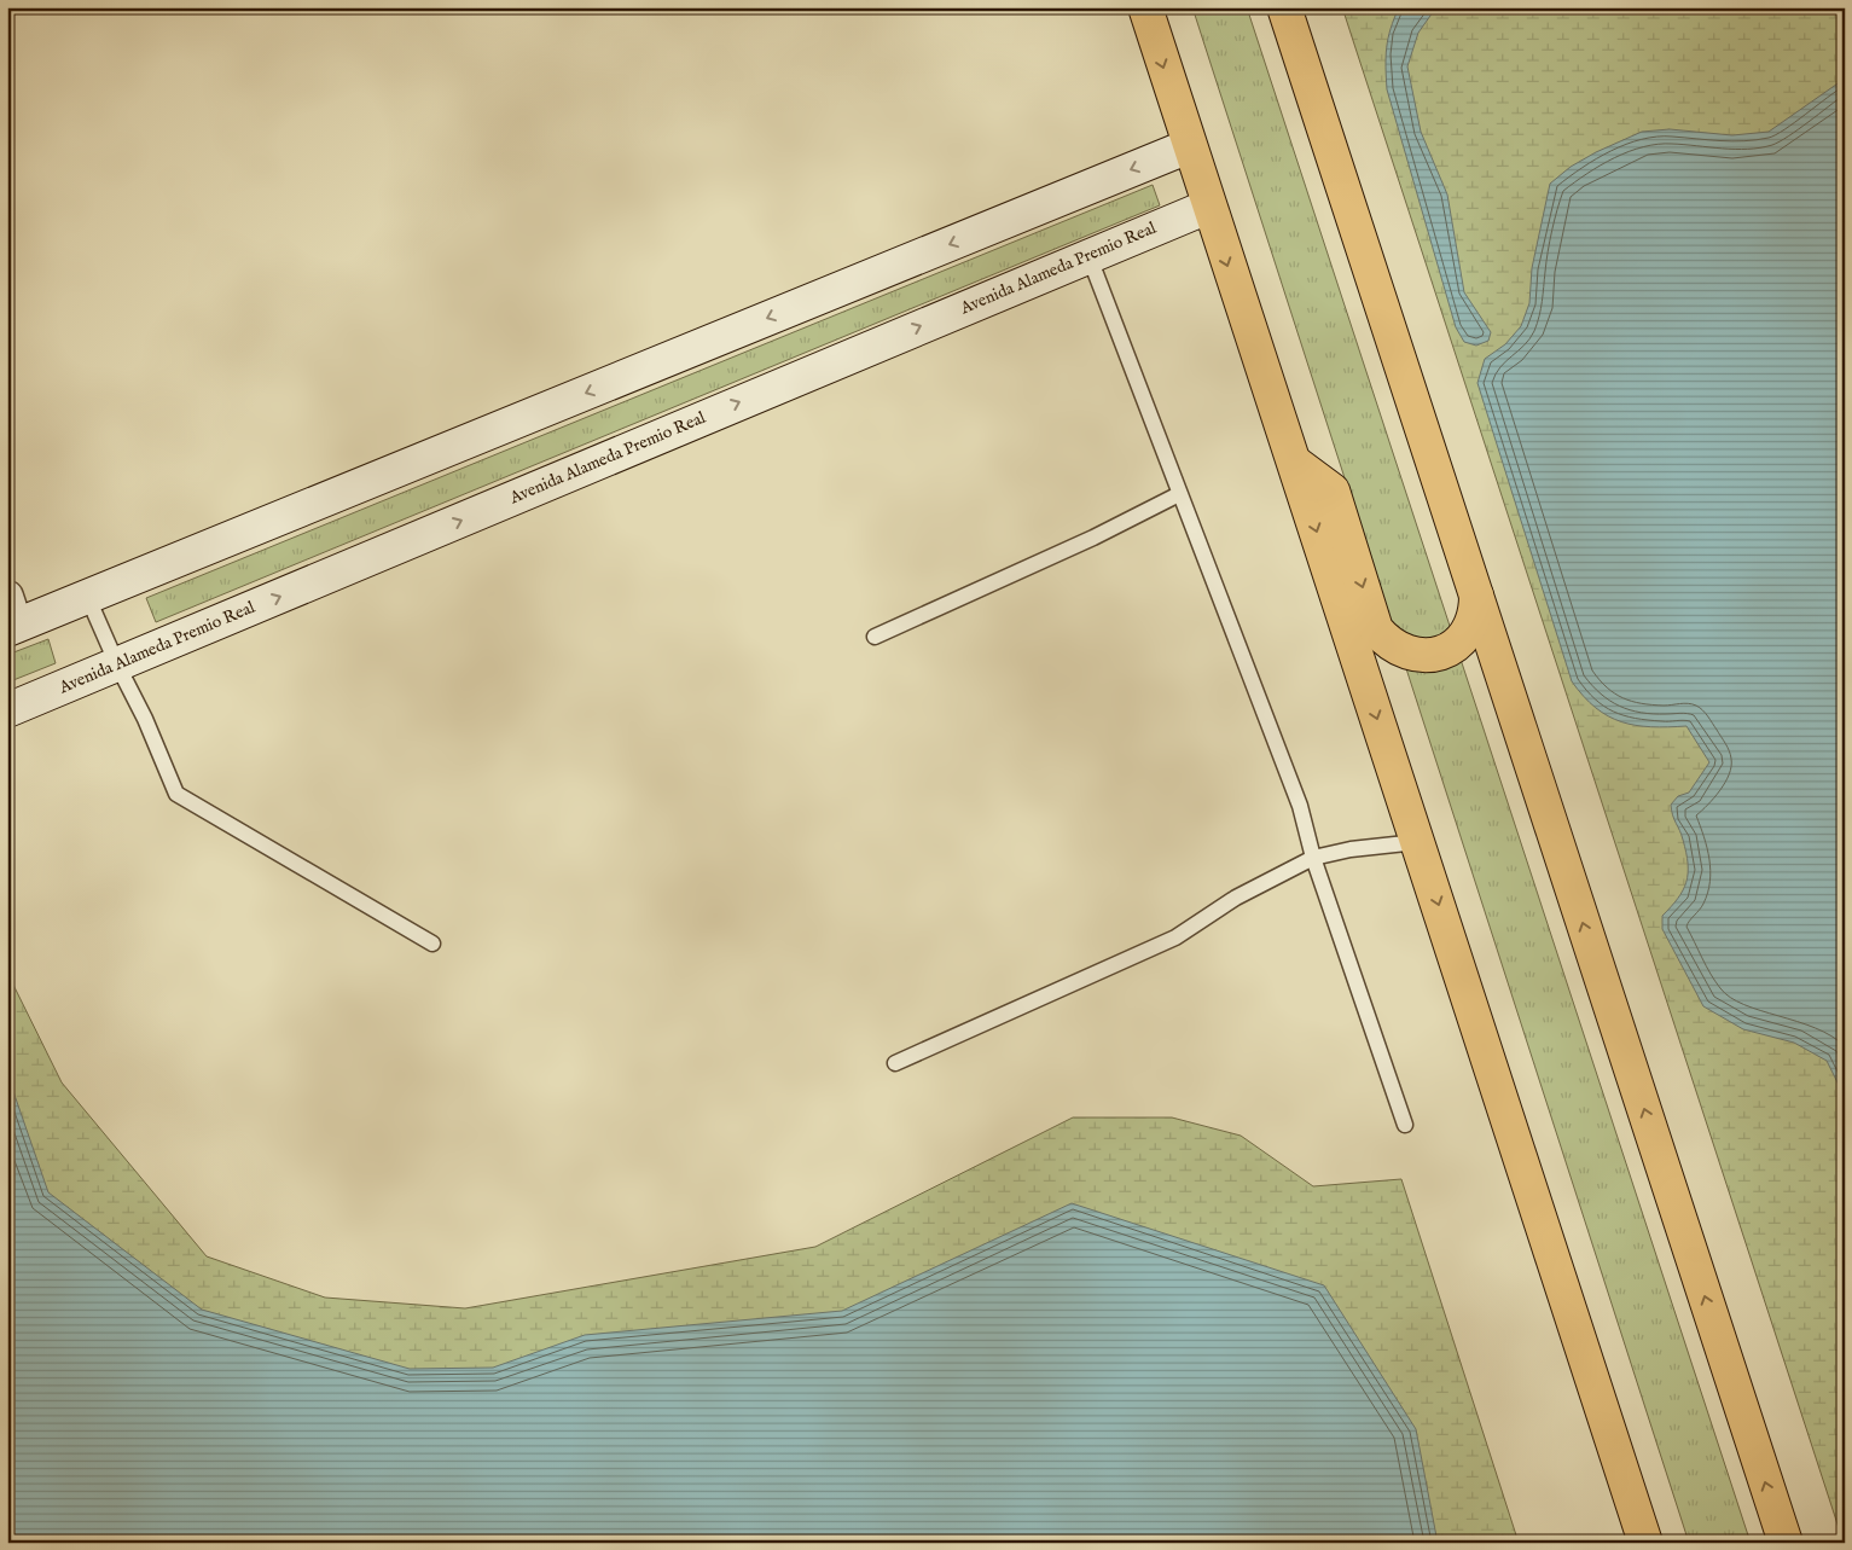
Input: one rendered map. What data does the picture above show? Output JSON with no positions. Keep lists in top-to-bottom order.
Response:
{
  "streets": {
    "street": ["Avenida Alameda Premio Real"]
  }
}
